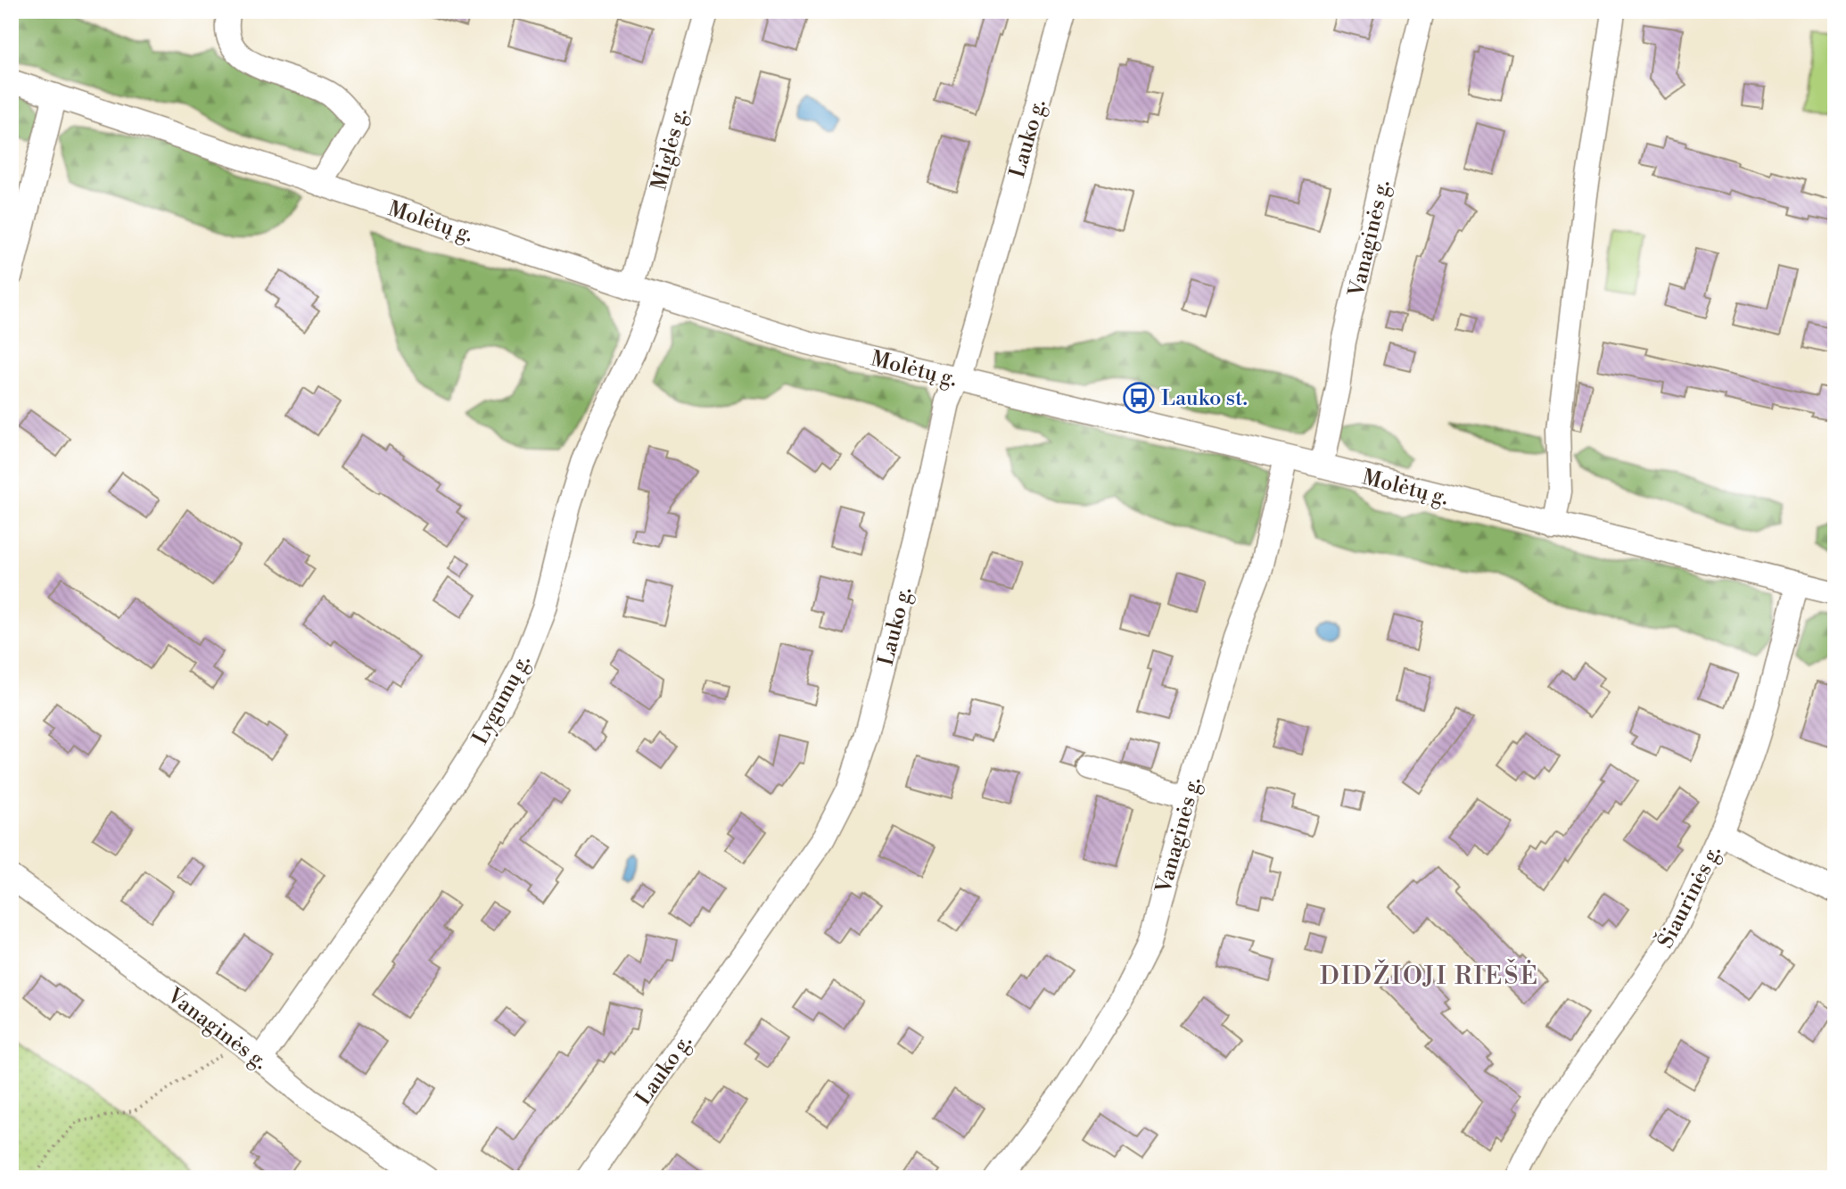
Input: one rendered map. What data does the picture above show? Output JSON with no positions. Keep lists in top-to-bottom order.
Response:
{
  "streets": {
    "street": [
      "Lauko g.",
      "Miglės g.",
      "Molėtų g.",
      "Vanaginės g.",
      "Lygumų g.",
      "Šiaurinės g."
    ]
  },
  "crossings": [
    ["Lauko g.", "Molėtų g."],
    ["Miglės g.", "Molėtų g."],
    ["Molėtų g.", "Vanaginės g."],
    ["Molėtų g.", "Lygumų g."],
    ["Molėtų g.", "Šiaurinės g."],
    ["Vanaginės g.", "Lygumų g."]
  ],
  "districts": ["DIDŽIOJI RIEŠĖ"],
  "places": {
    "bus stop": ["Lauko st."]
  }
}
